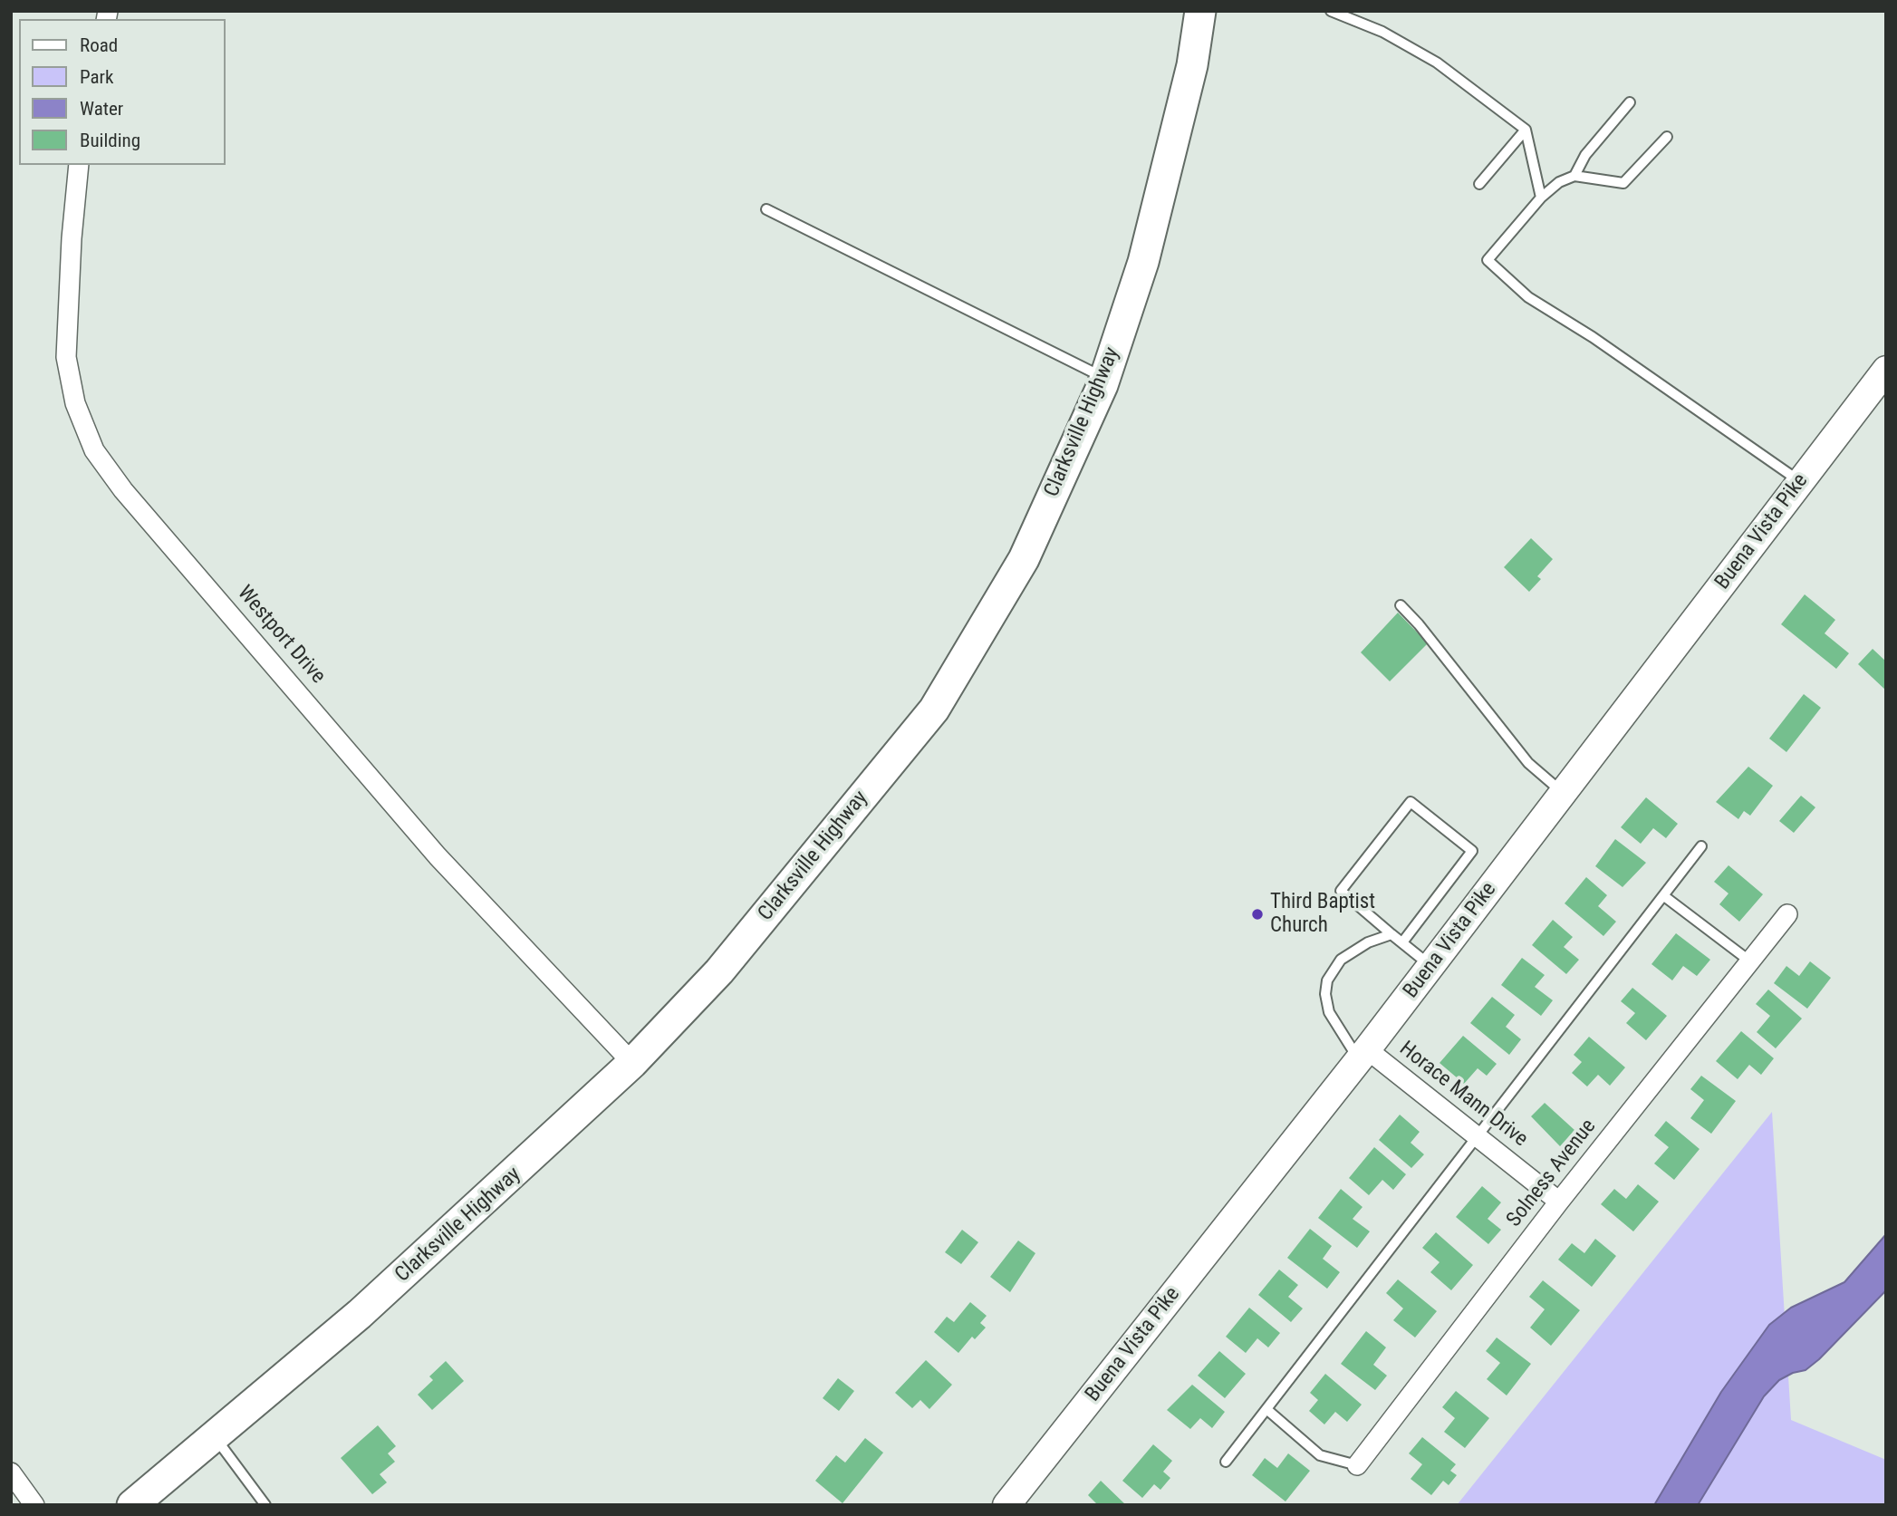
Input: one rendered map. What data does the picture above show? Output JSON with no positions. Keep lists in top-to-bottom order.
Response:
{
  "streets": {
    "main road": ["Clarksville Highway", "Buena Vista Pike"],
    "street": ["Westport Drive", "Horace Mann Drive", "Solness Avenue"]
  },
  "crossings": [
    ["Clarksville Highway", "Westport Drive"],
    ["Buena Vista Pike", "Horace Mann Drive"],
    ["Horace Mann Drive", "Solness Avenue"]
  ],
  "places": ["Third Baptist Church"],
  "legend": [
    "Road",
    "Park",
    "Water",
    "Building"
  ]
}
